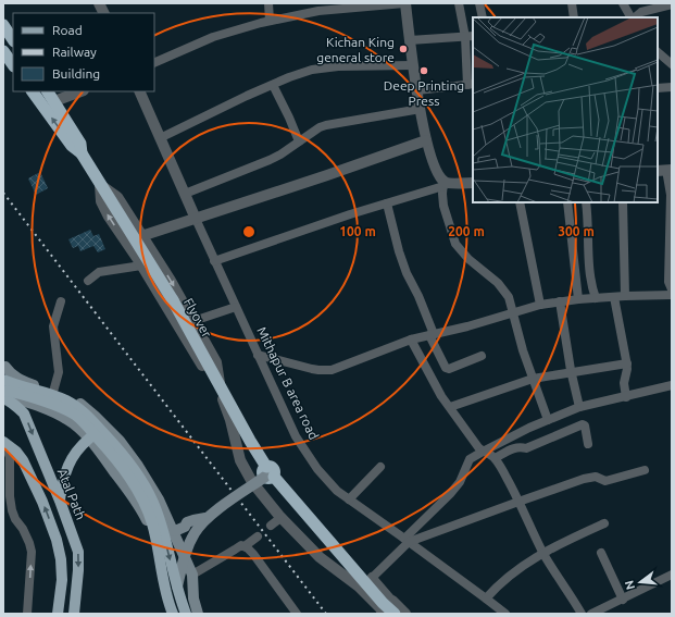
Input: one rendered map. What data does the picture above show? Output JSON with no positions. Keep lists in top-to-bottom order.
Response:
{
  "streets": {
    "highway": ["Flyover"],
    "main road": ["Atal Path"],
    "street": ["Mithapur B area road"]
  },
  "places": ["Kichan King general store", "Deep Printing Press"],
  "legend": ["Road", "Railway", "Building"],
  "north": "left",
  "rings": ["100 m", "200 m", "300 m"]
}
